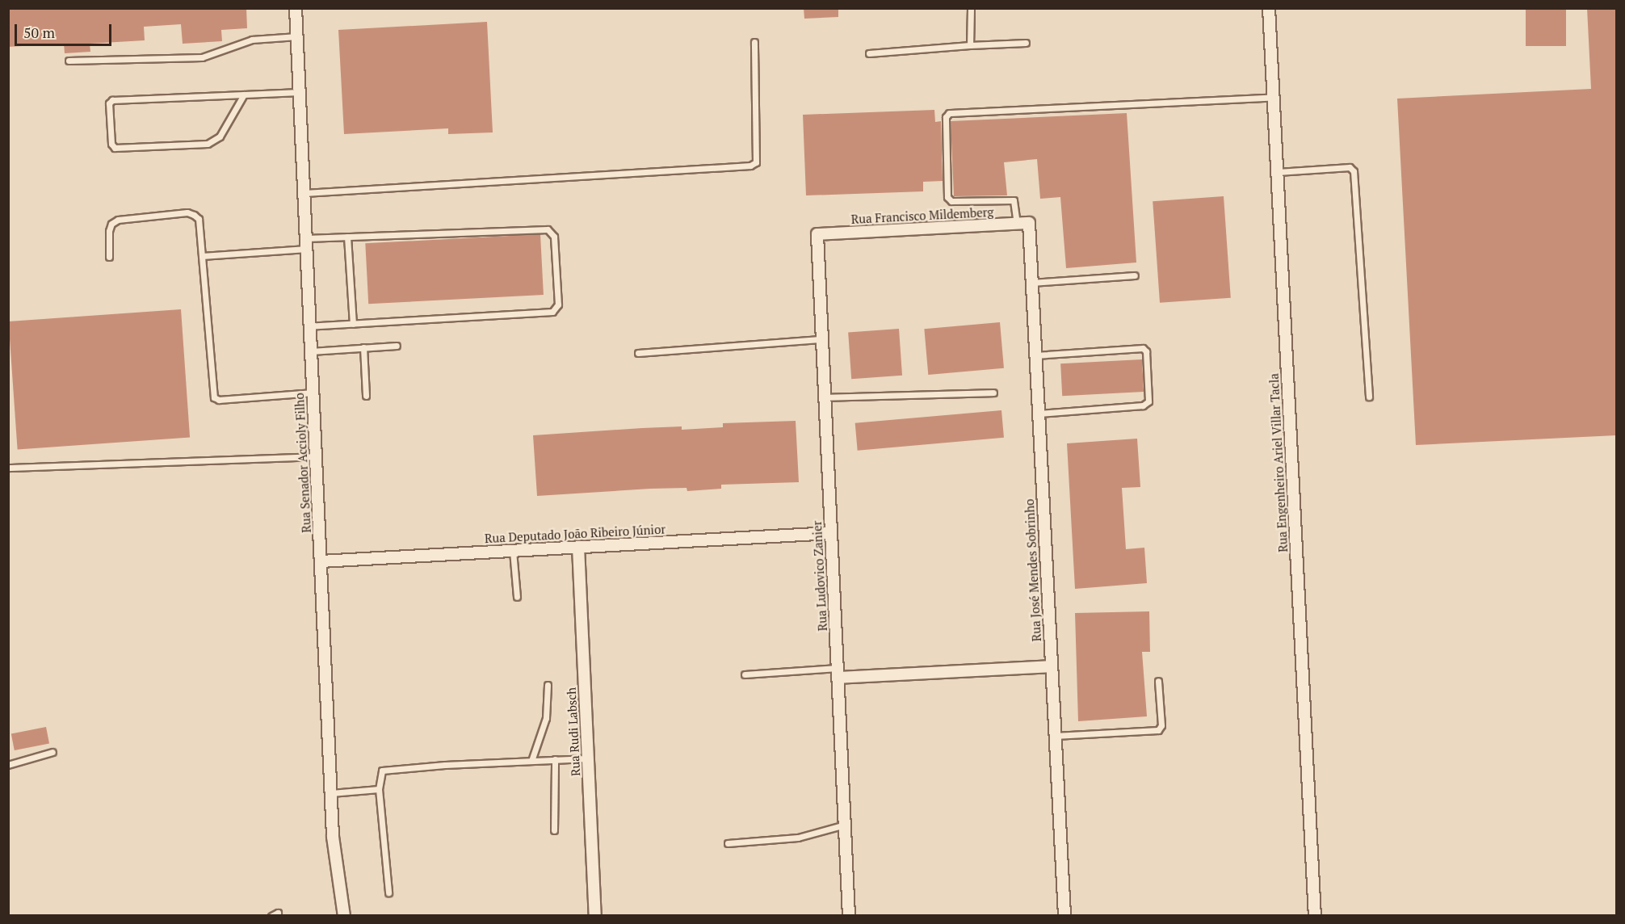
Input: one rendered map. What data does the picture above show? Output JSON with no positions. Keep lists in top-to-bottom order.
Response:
{
  "streets": {
    "street": [
      "Rua Francisco Mildemberg",
      "Rua Senador Accioly Filho",
      "Rua Engenheiro Ariel Villar Tacla",
      "Rua Deputado João Ribeiro Júnior",
      "Rua José Mendes Sobrinho",
      "Rua Ludovico Zanier",
      "Rua Rudi Labsch"
    ]
  },
  "crossings": [
    ["Rua Francisco Mildemberg", "Rua José Mendes Sobrinho"],
    ["Rua Francisco Mildemberg", "Rua Ludovico Zanier"],
    ["Rua Senador Accioly Filho", "Rua Deputado João Ribeiro Júnior"],
    ["Rua Deputado João Ribeiro Júnior", "Rua Ludovico Zanier"],
    ["Rua Deputado João Ribeiro Júnior", "Rua Rudi Labsch"]
  ],
  "scale_bar": "50 m"
}
